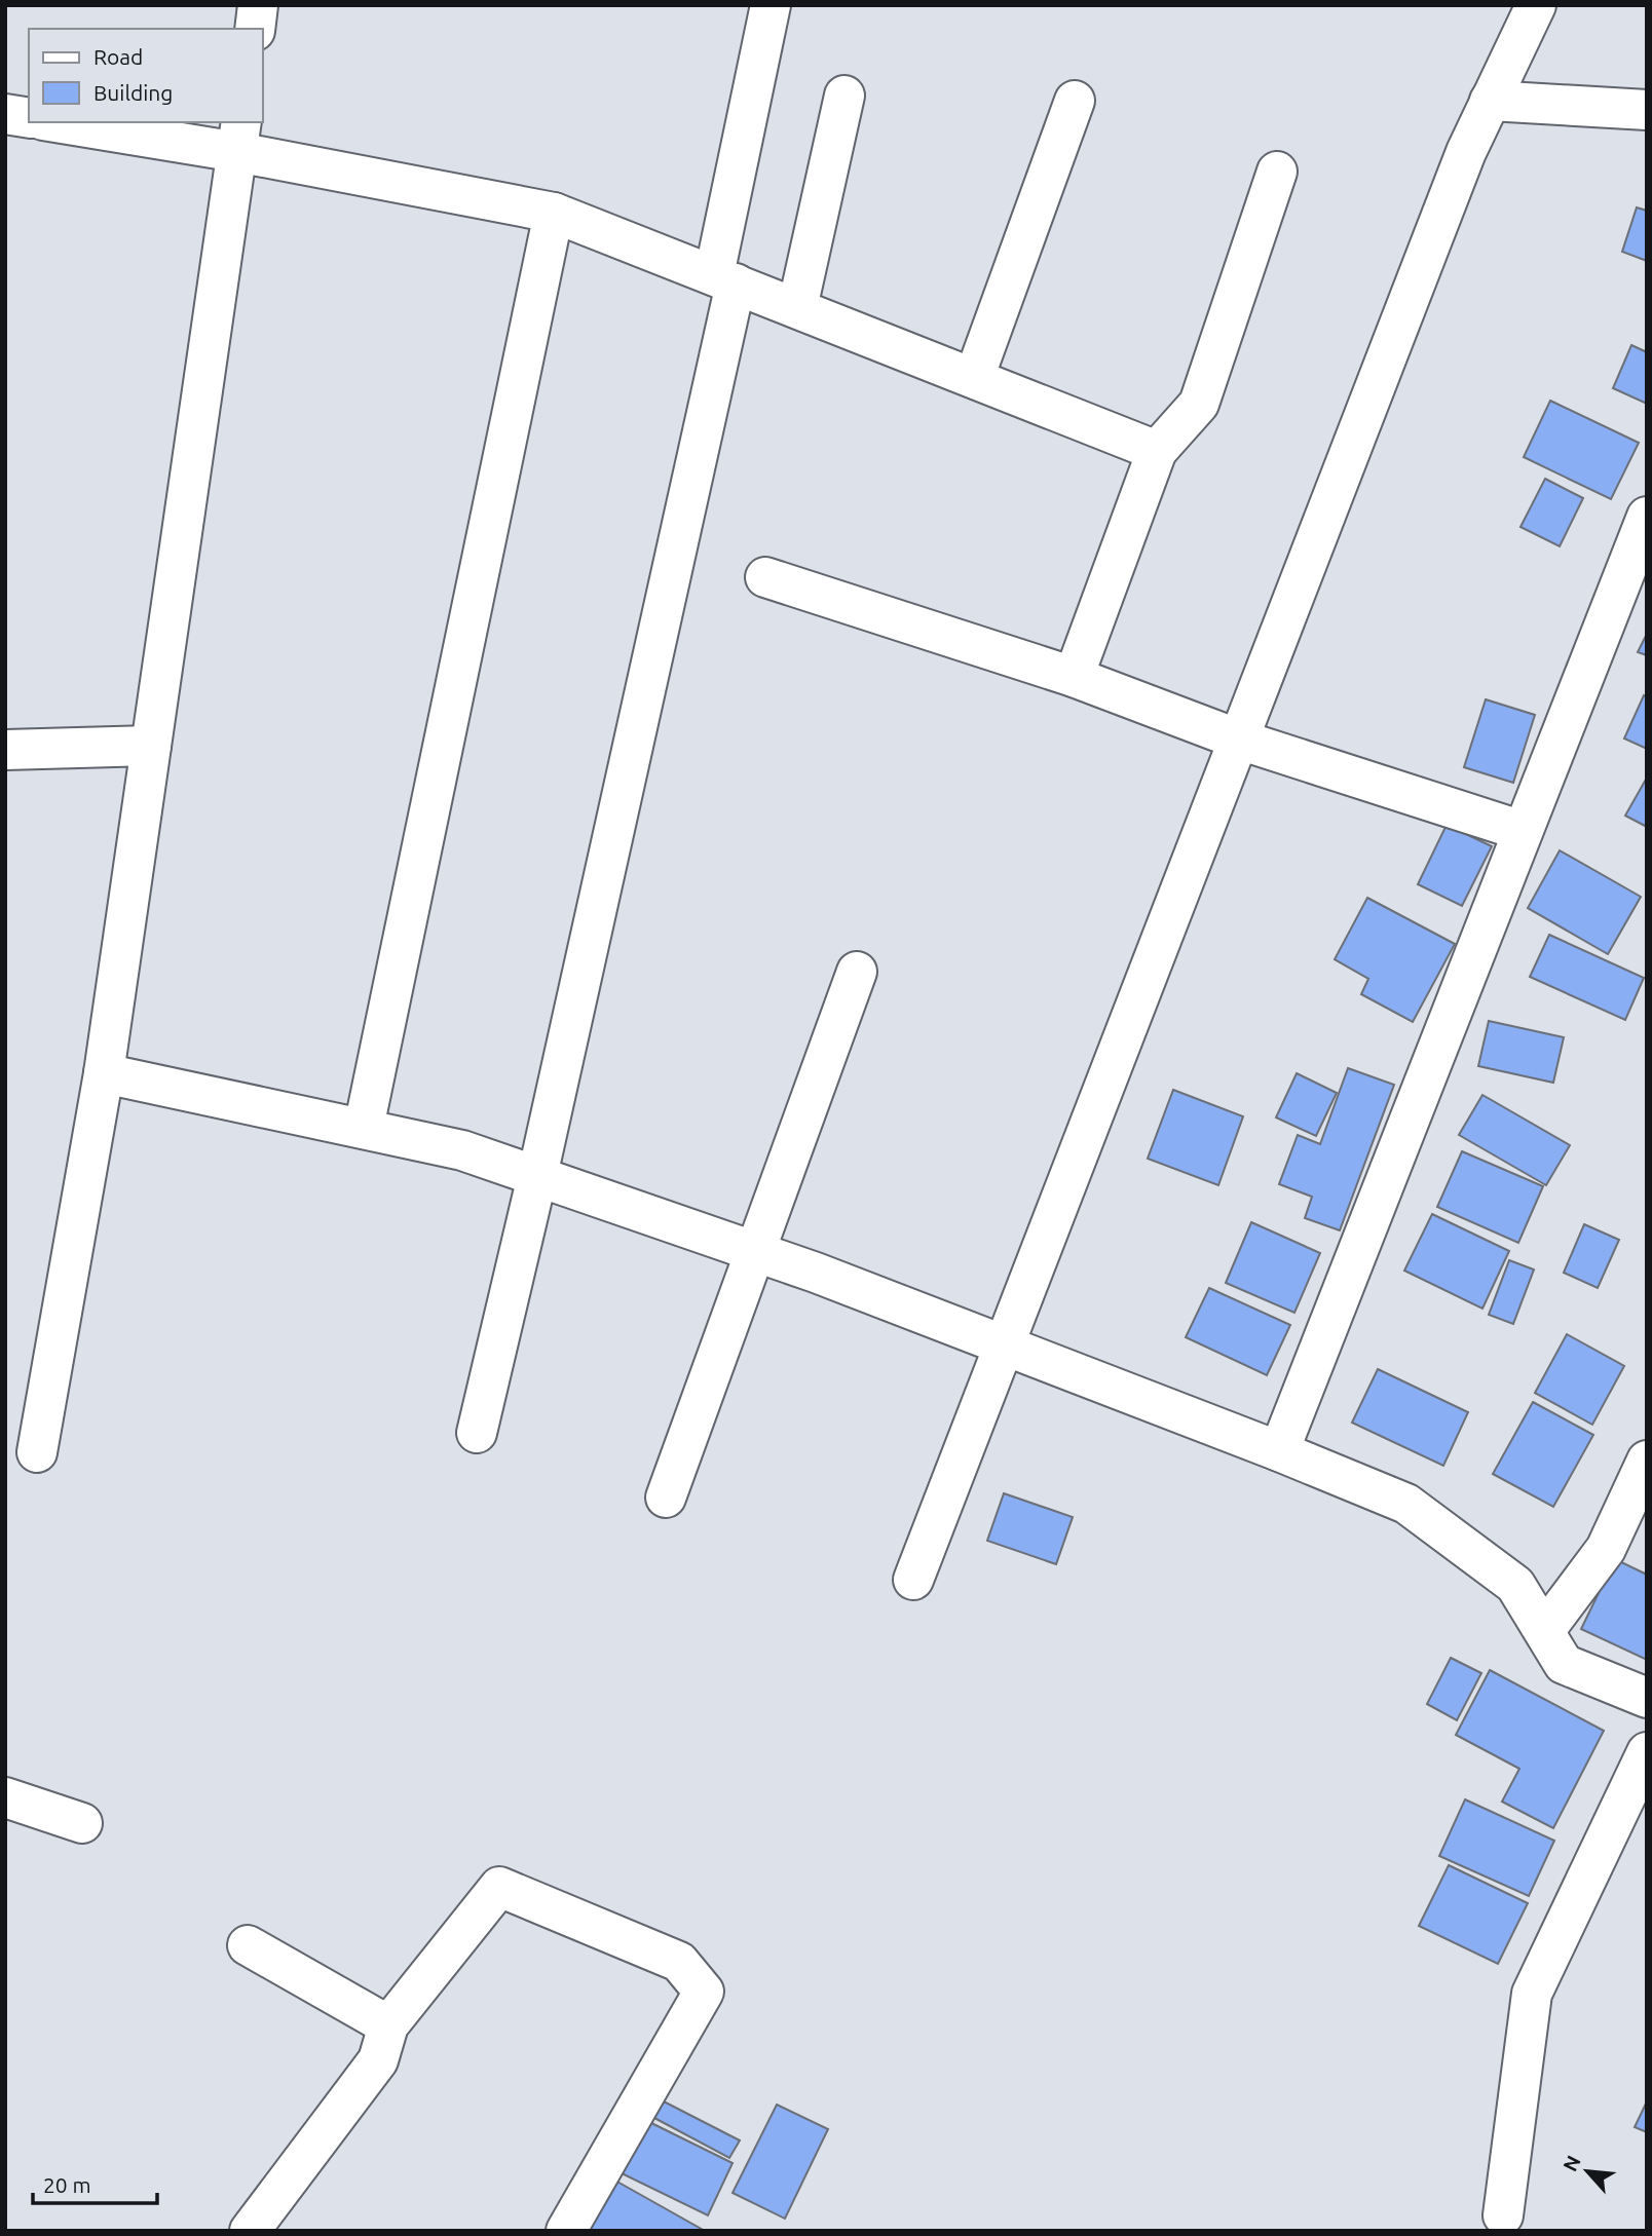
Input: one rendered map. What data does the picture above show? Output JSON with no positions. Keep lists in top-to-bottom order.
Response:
{
  "legend": ["Road", "Building"],
  "scale_bar": "20 m",
  "north": "top left"
}
